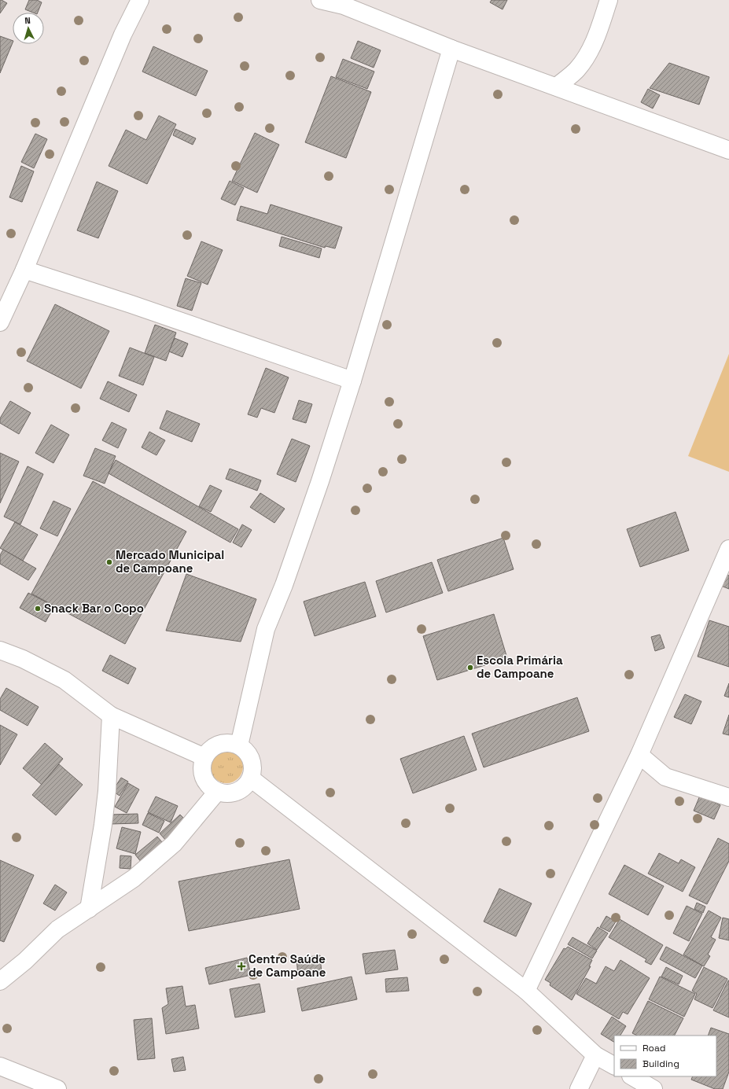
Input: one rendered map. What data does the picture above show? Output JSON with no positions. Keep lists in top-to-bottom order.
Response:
{
  "places": {
    "other": ["Mercado Municipal de Campoane", "Snack Bar o Copo", "Escola Primária de Campoane"],
    "health": ["Centro Saúde de Campoane"]
  },
  "legend": ["Road", "Building"],
  "north": "top"
}
